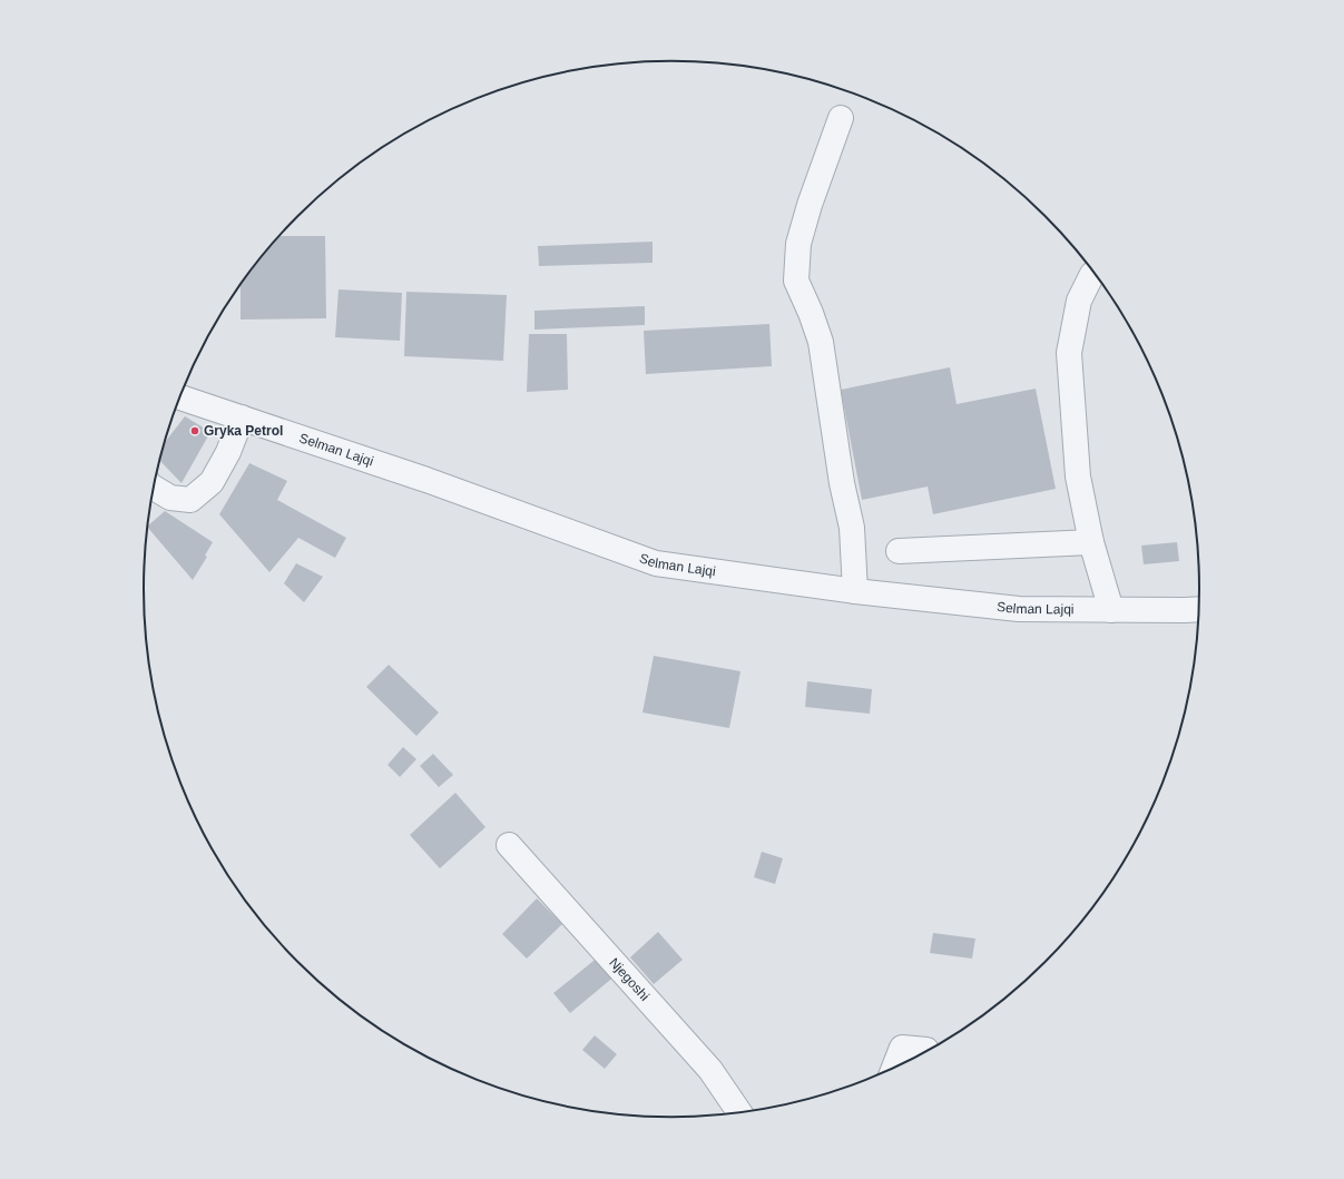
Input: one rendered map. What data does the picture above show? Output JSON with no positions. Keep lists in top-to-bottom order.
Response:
{
  "streets": {
    "street": ["Selman Lajqi", "Njegoshi"]
  },
  "places": ["Gryka Petrol"]
}
